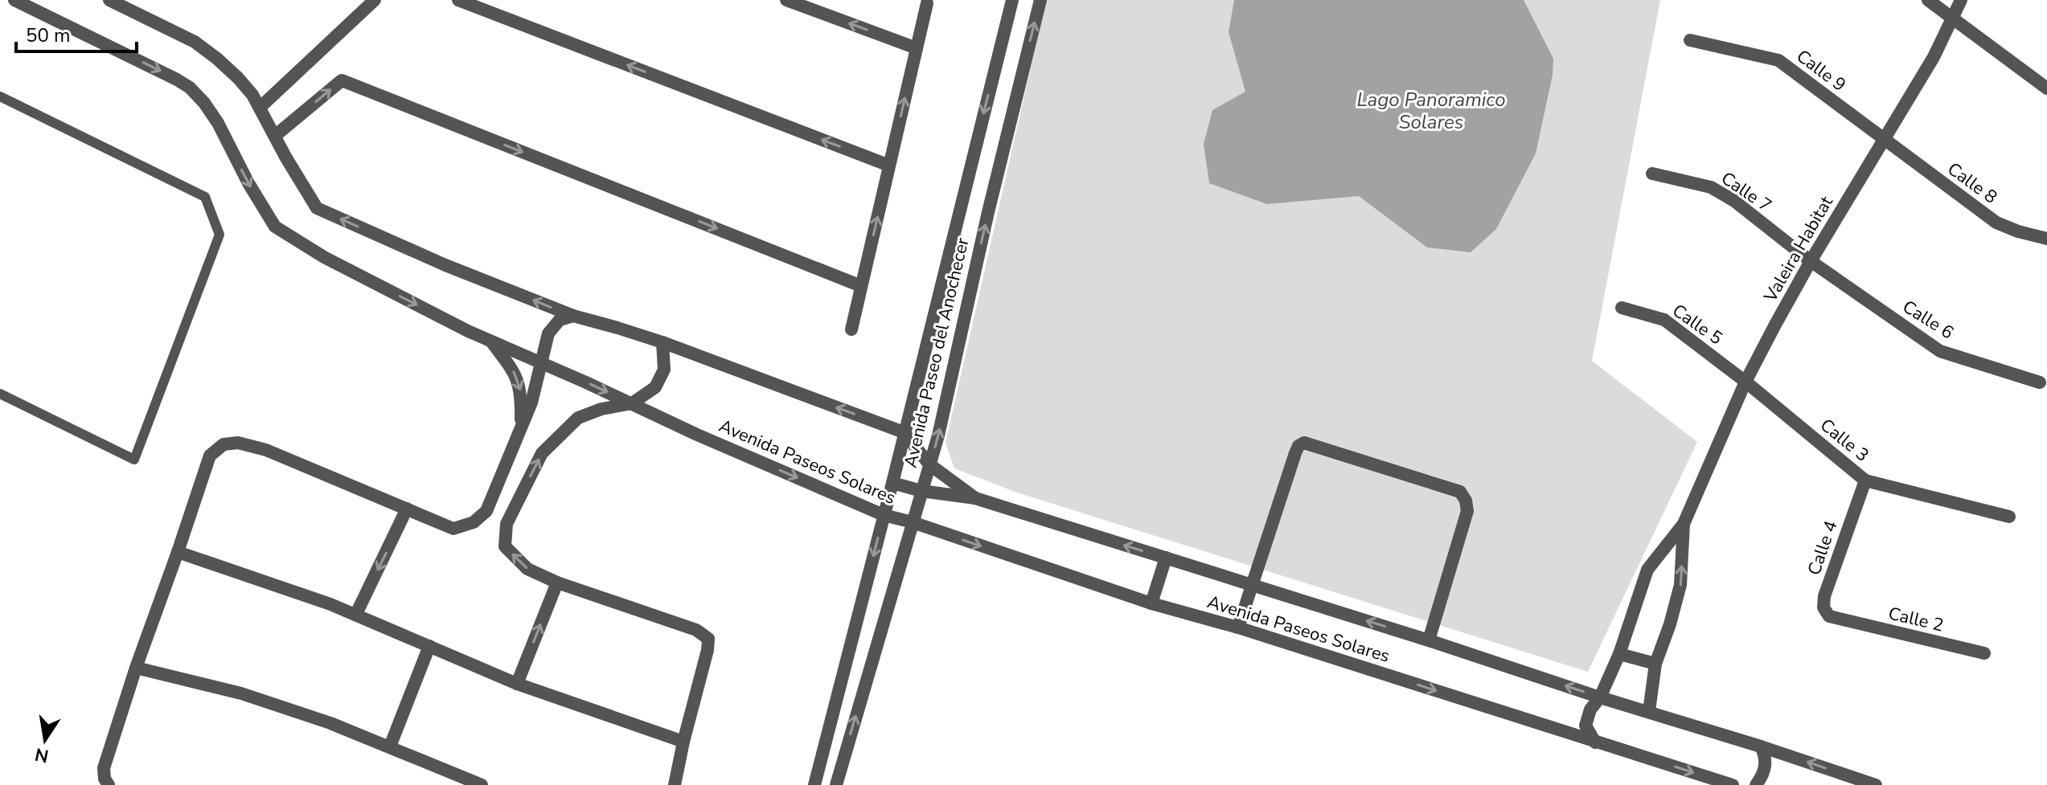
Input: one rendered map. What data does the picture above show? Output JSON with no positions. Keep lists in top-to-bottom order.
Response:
{
  "streets": {
    "street": [
      "Calle 9",
      "Calle 8",
      "Calle 7",
      "Valeira Habitat",
      "Calle 6",
      "Calle 5",
      "Avenida Paseo del Anochecer",
      "Calle 3",
      "Avenida Paseos Solares",
      "Calle 4",
      "Calle 2"
    ]
  },
  "crossings": [
    ["Calle 9", "Calle 8"],
    ["Calle 9", "Valeira Habitat"],
    ["Calle 8", "Valeira Habitat"],
    ["Calle 7", "Valeira Habitat"],
    ["Calle 7", "Calle 6"],
    ["Valeira Habitat", "Calle 6"],
    ["Valeira Habitat", "Calle 5"],
    ["Valeira Habitat", "Calle 3"],
    ["Valeira Habitat", "Avenida Paseos Solares"],
    ["Calle 5", "Calle 3"],
    ["Avenida Paseo del Anochecer", "Avenida Paseos Solares"],
    ["Calle 3", "Calle 4"],
    ["Calle 4", "Calle 2"]
  ],
  "water": ["Lago Panoramico Solares"],
  "scale_bar": "50 m",
  "north": "bottom"
}
